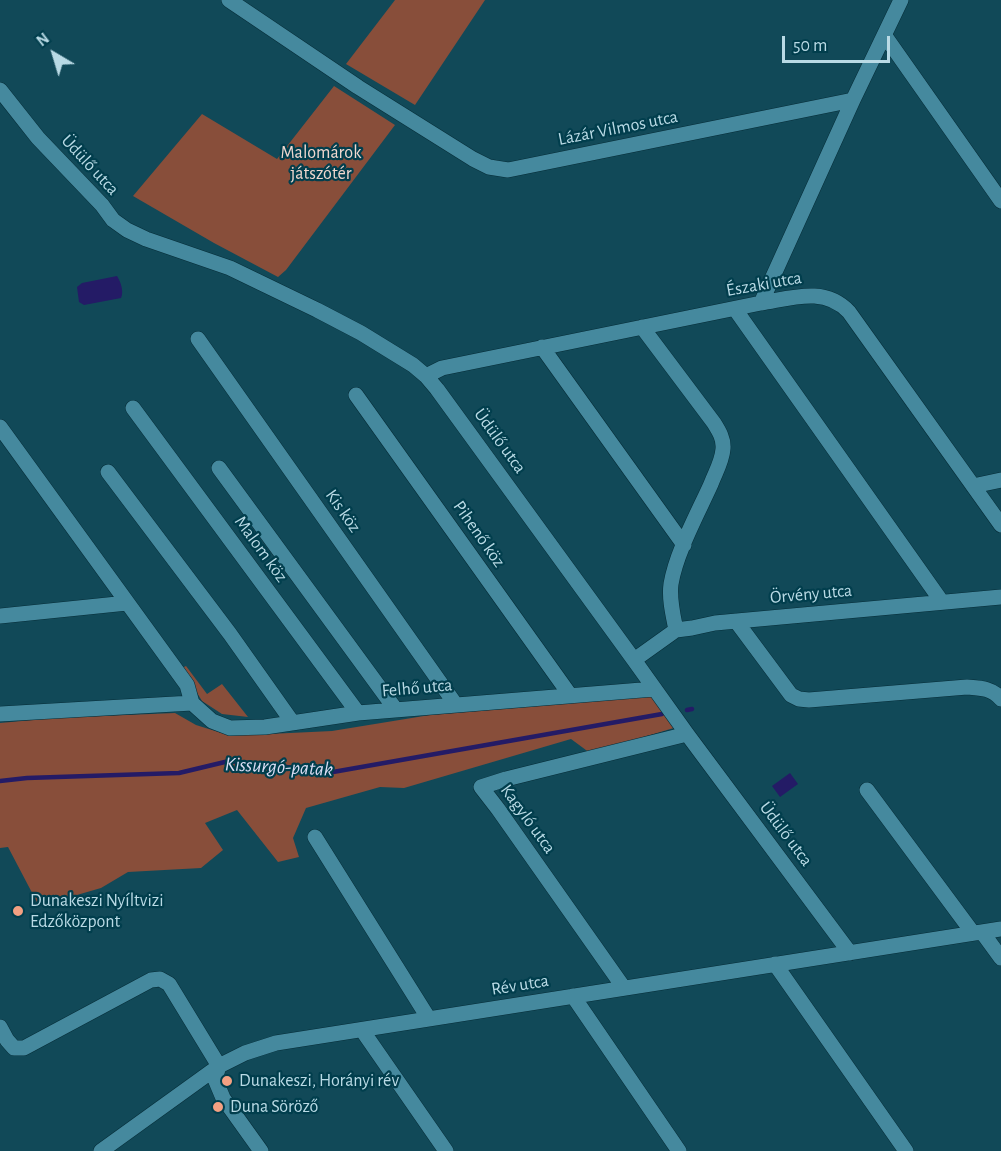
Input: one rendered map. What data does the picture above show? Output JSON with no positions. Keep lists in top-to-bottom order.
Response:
{
  "streets": {
    "street": [
      "Lázár Vilmos utca",
      "Üdülő utca",
      "Északi utca",
      "Kis köz",
      "Pihenő köz",
      "Malom köz",
      "Örvény utca",
      "Felhő utca",
      "Kagyló utca",
      "Rév utca"
    ]
  },
  "crossings": [
    ["Üdülő utca", "Északi utca"],
    ["Üdülő utca", "Örvény utca"],
    ["Üdülő utca", "Felhő utca"],
    ["Üdülő utca", "Kagyló utca"],
    ["Üdülő utca", "Rév utca"],
    ["Kis köz", "Felhő utca"],
    ["Pihenő köz", "Felhő utca"],
    ["Malom köz", "Felhő utca"],
    ["Kagyló utca", "Rév utca"]
  ],
  "water": ["Kissurgó-patak"],
  "parks": ["Malomárok játszótér"],
  "places": ["Dunakeszi Nyíltvizi Edzőközpont", "Dunakeszi, Horányi rév", "Duna Söröző"],
  "scale_bar": "50 m",
  "north": "top left"
}
